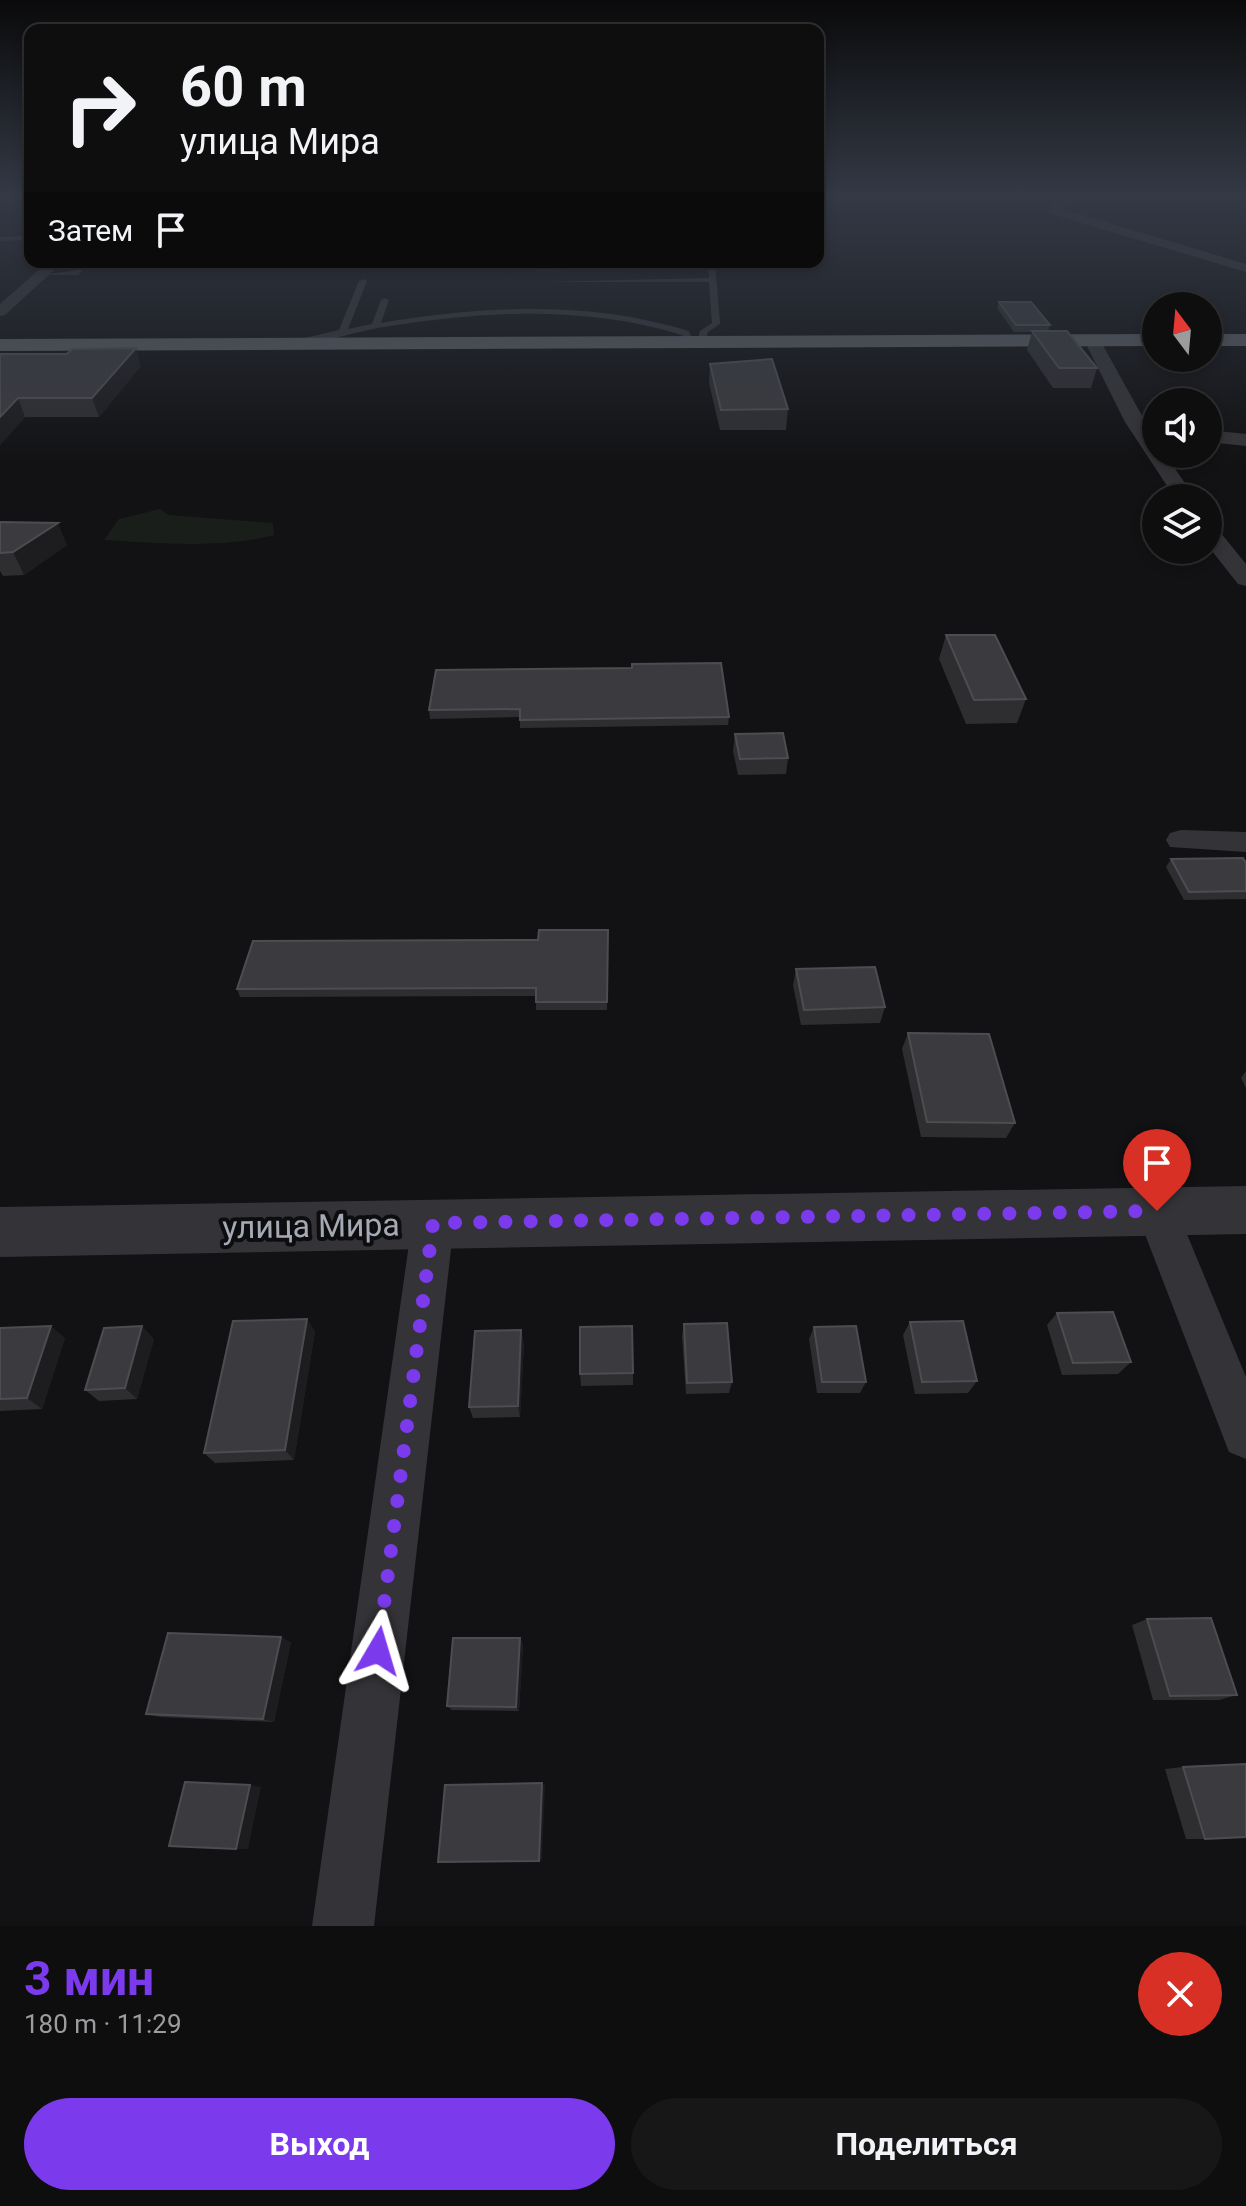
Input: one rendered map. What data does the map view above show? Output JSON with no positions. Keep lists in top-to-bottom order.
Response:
{
  "streets": {
    "street": ["улица Мира"]
  },
  "north": "top",
  "page": {
    "turn": ["60 m", "улица Мира"],
    "then": "Затем",
    "heading": ["3 мин", "180 m · 11:29"],
    "buttons": ["Выход", "Поделиться"]
  }
}
